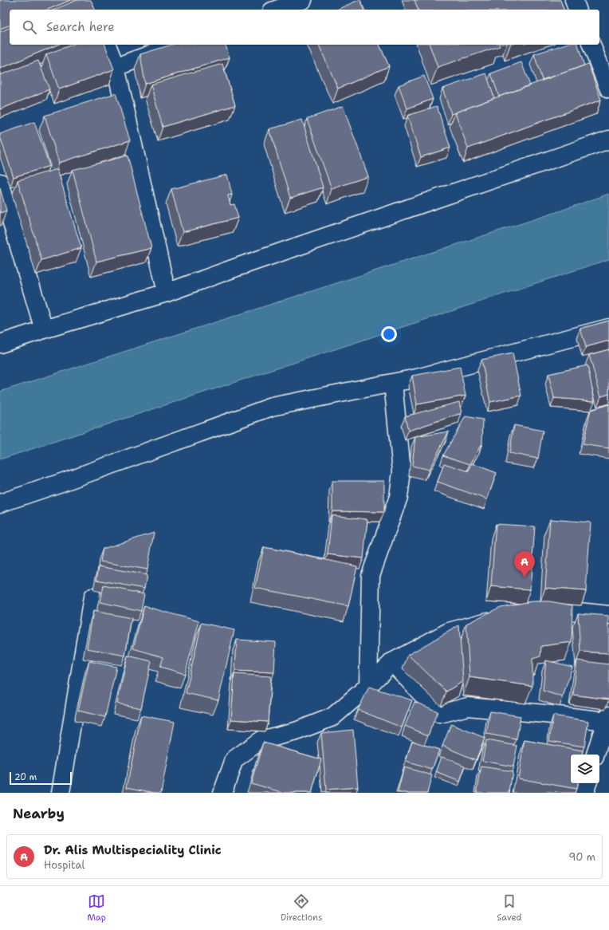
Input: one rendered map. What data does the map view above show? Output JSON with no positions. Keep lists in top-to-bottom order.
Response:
{
  "scale_bar": "20 m",
  "page": {
    "search": "Search here",
    "pins": "A",
    "scale": "20 m",
    "heading": "Nearby",
    "list": [
      {
        "mark": "A",
        "name": "Dr. Alis Multispeciality Clinic",
        "note": "Hospital",
        "value": "90 m"
      }
    ],
    "nav": ["Map", "Directions", "Saved"]
  }
}
